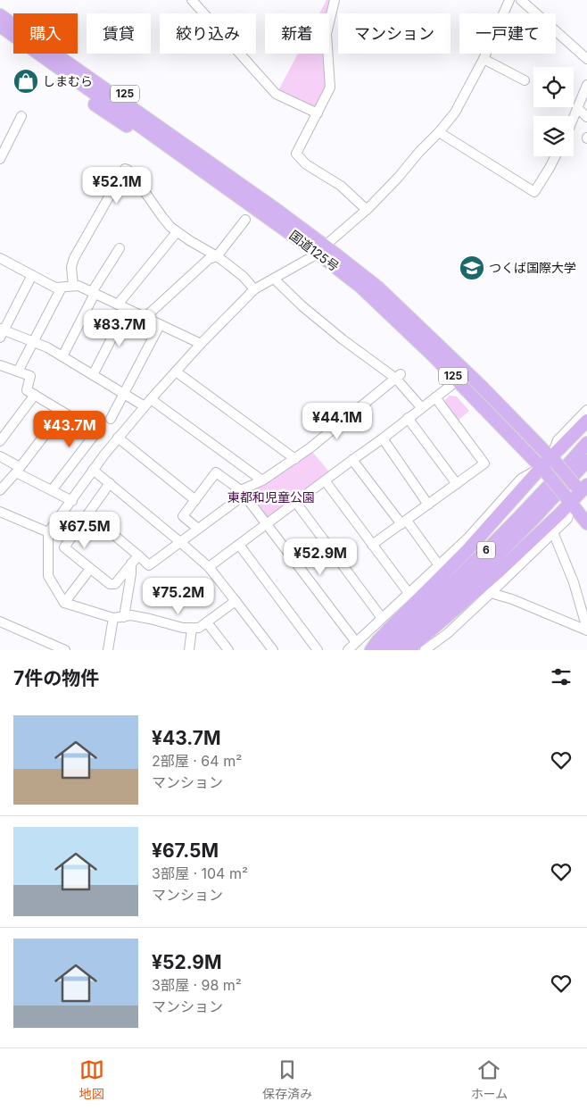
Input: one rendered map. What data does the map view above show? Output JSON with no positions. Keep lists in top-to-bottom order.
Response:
{
  "streets": {
    "highway": ["125", "国道125号", "6"]
  },
  "crossings": [
    ["125", "国道125号"]
  ],
  "parks": ["東都和児童公園"],
  "places": {
    "shop": ["しまむら"],
    "school or university": ["つくば国際大学"]
  },
  "page": {
    "chip": [
      "購入",
      "賃貸",
      "絞り込み",
      "新着",
      "マンション",
      "一戸建て"
    ],
    "price": [
      "¥52.1M",
      "¥83.7M",
      "¥44.1M",
      "¥43.7M",
      "¥67.5M",
      "¥52.9M",
      "¥75.2M"
    ],
    "heading": "7件の物件",
    "list": [
      {
        "name": "¥43.7M",
        "note": "2部屋 · 64 m² · マンション"
      },
      {
        "name": "¥67.5M",
        "note": "3部屋 · 104 m² · マンション"
      },
      {
        "name": "¥52.9M",
        "note": "3部屋 · 98 m² · マンション"
      }
    ],
    "tabs": ["地図", "保存済み", "ホーム"]
  }
}
